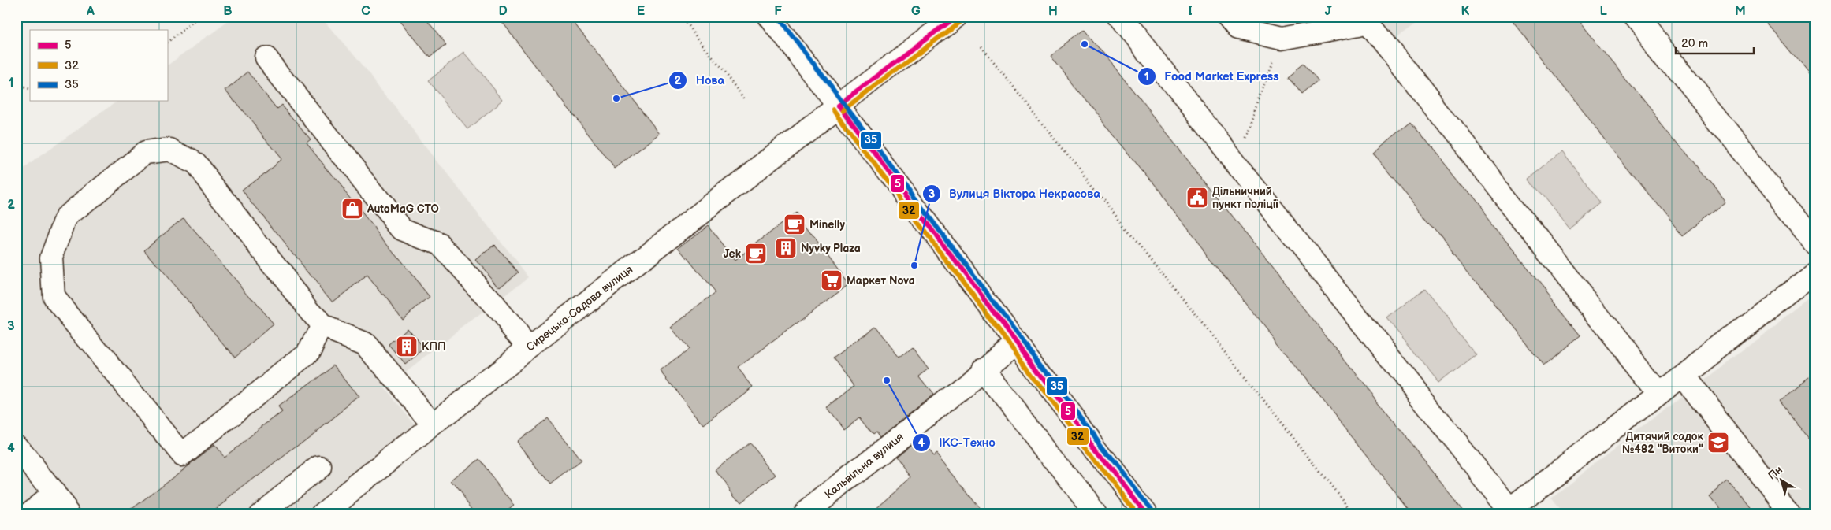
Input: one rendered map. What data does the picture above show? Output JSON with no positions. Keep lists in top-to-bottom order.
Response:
{
  "streets": {
    "street": ["Сирецько-Садова вулиця", "Кальвільна вулиця"]
  },
  "places": {
    "other": [
      "Food Market Express",
      "Нова",
      "Вулиця Віктора Некрасова",
      "ІКС-Техно"
    ],
    "public building": ["Дільничний пункт поліції"],
    "shop": ["AutoMaG СТО"],
    "cafe": ["Minelly", "Jek"],
    "building": ["Nyvky Plaza", "КПП"],
    "supermarket": ["Маркет Nova"],
    "school or university": ["Дитячий садок №482 \"Витоки\""]
  },
  "lines": ["transit line 5", "transit line 35", "transit line 32"],
  "legend": ["5", "32", "35"],
  "scale_bar": "20 m",
  "north": "top left",
  "grid": {
    "columns": [
      "A",
      "B",
      "C",
      "D",
      "E",
      "F",
      "G",
      "H",
      "I",
      "J",
      "K",
      "L",
      "M"
    ],
    "rows": [
      "1",
      "2",
      "3",
      "4"
    ]
  }
}
